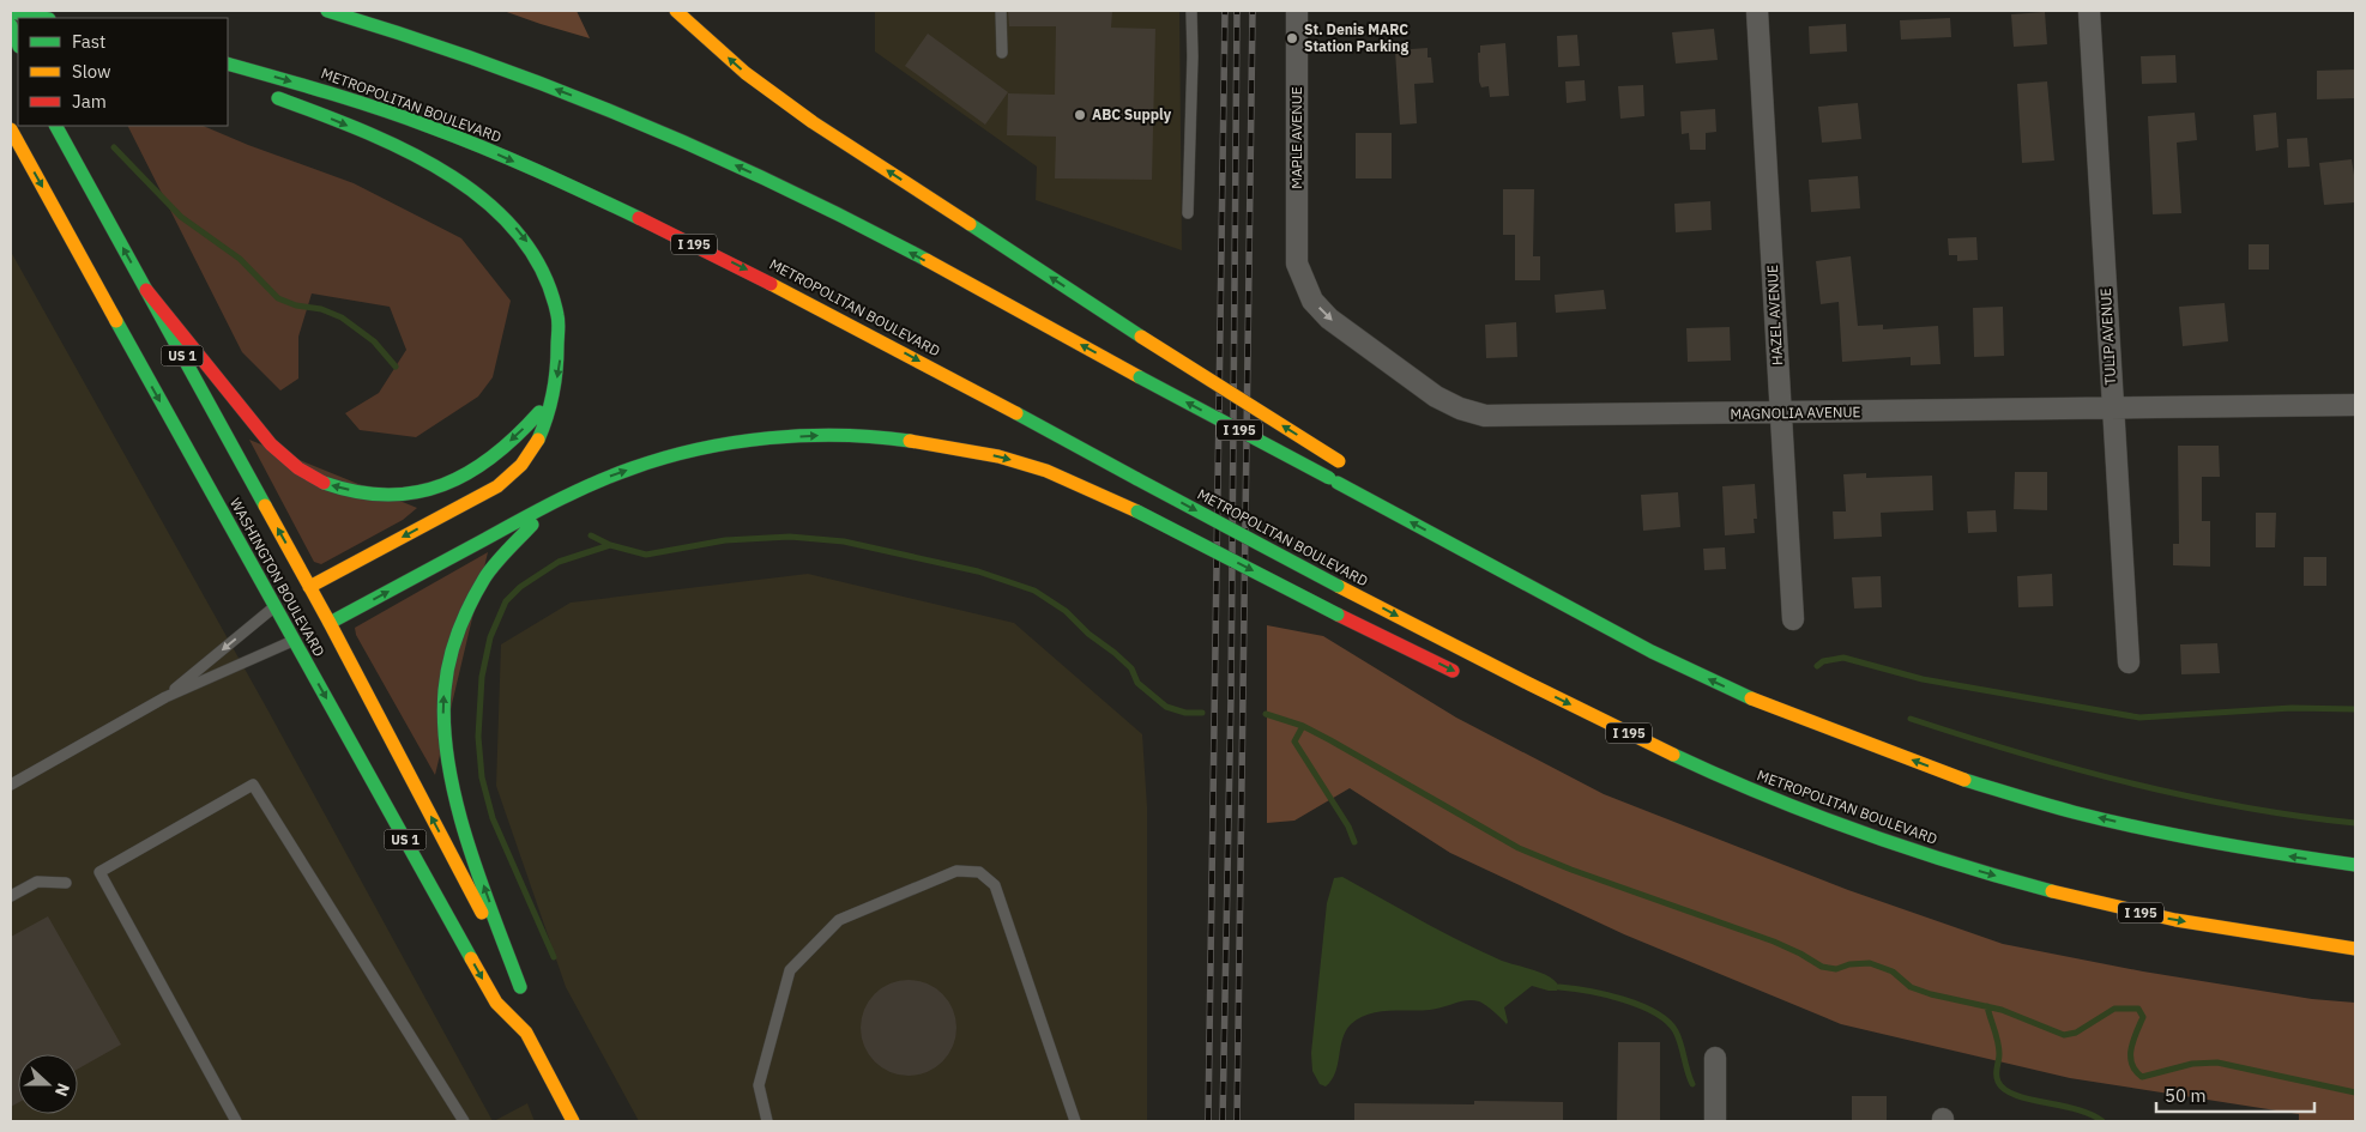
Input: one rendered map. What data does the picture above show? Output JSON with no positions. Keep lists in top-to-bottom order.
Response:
{
  "streets": {
    "main road": [
      "METROPOLITAN BOULEVARD",
      "I 195",
      "US 1",
      "WASHINGTON BOULEVARD"
    ],
    "street": [
      "MAPLE AVENUE",
      "HAZEL AVENUE",
      "TULIP AVENUE",
      "MAGNOLIA AVENUE"
    ]
  },
  "crossings": [
    ["MAPLE AVENUE", "MAGNOLIA AVENUE"],
    ["HAZEL AVENUE", "MAGNOLIA AVENUE"],
    ["TULIP AVENUE", "MAGNOLIA AVENUE"]
  ],
  "one_way": ["MAGNOLIA AVENUE"],
  "places": ["St. Denis MARC Station Parking", "ABC Supply"],
  "legend": ["Fast", "Slow", "Jam"],
  "scale_bar": "50 m",
  "north": "right"
}
